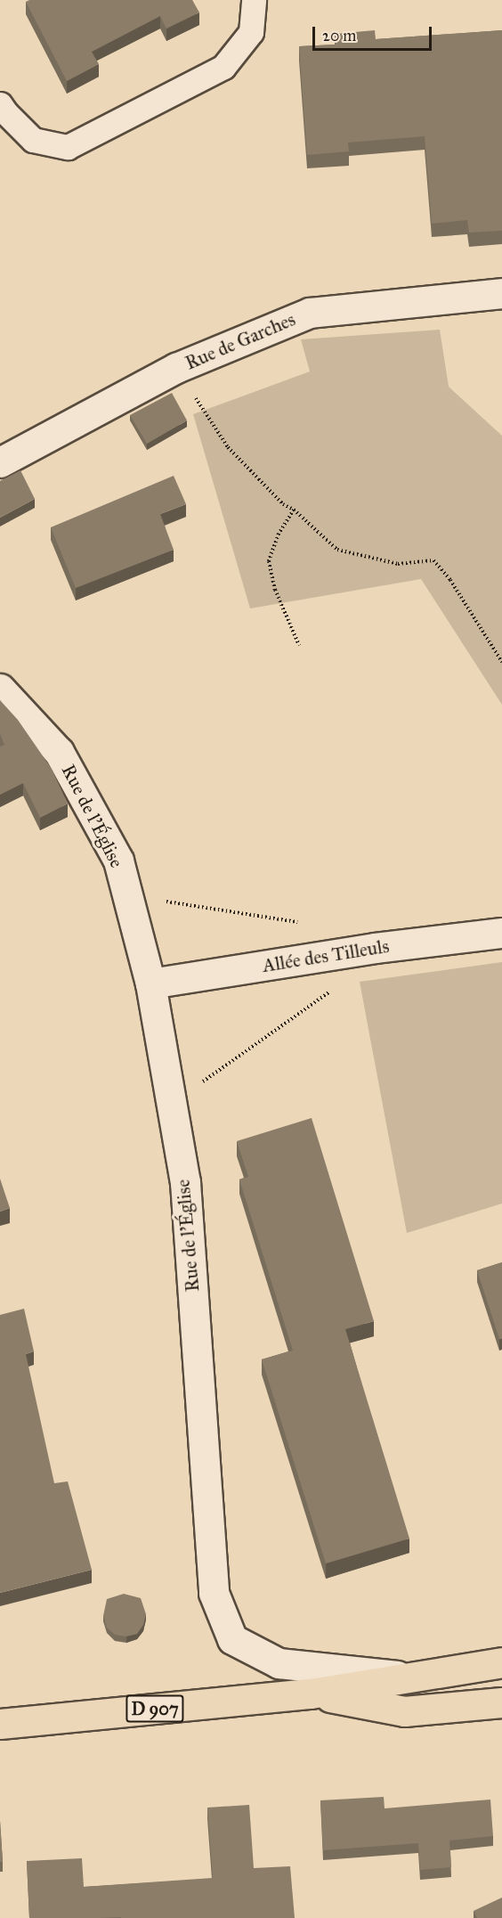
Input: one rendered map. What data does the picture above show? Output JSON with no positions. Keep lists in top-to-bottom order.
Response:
{
  "streets": {
    "main road": ["D 907"],
    "street": ["Rue de Garches", "Rue de l'Église", "Allée des Tilleuls"]
  },
  "crossings": [
    ["Rue de l'Église", "Allée des Tilleuls"],
    ["Rue de l'Église", "D 907"]
  ],
  "scale_bar": "20 m"
}
